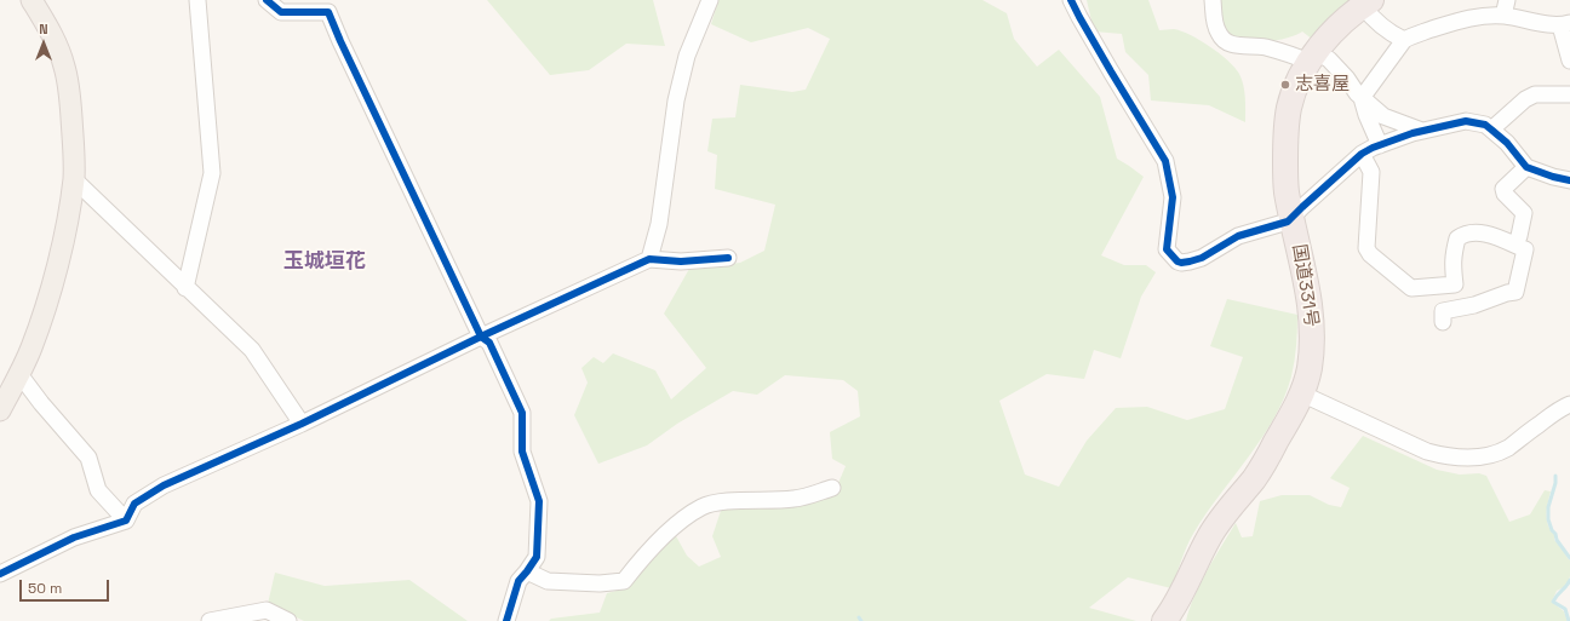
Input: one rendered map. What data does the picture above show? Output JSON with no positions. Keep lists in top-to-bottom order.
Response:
{
  "streets": {
    "highway": ["国道331号"]
  },
  "districts": ["玉城垣花"],
  "places": ["志喜屋"],
  "scale_bar": "50 m",
  "north": "top"
}
